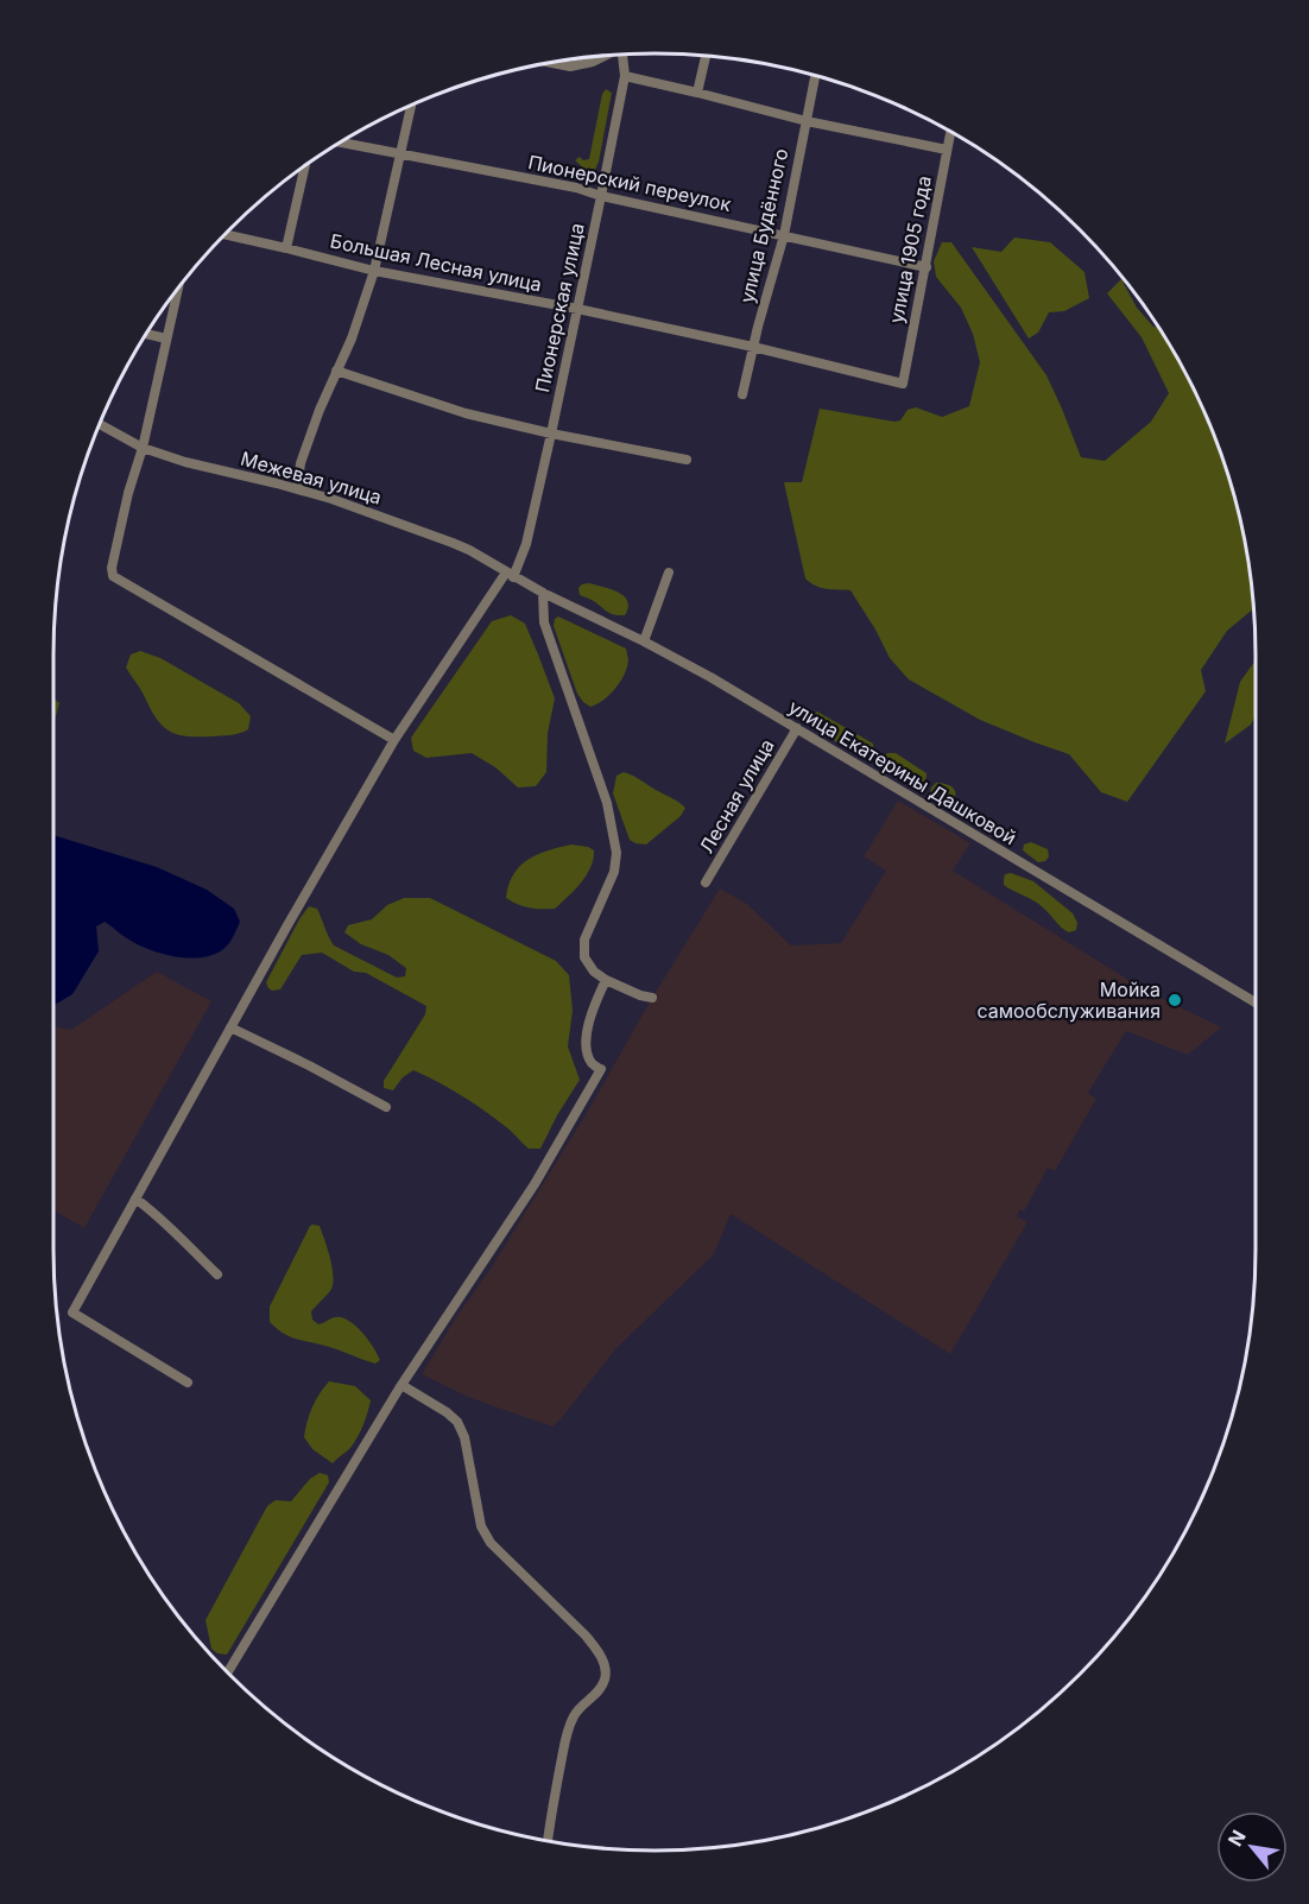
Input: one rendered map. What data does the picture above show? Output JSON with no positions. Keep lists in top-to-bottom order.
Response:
{
  "streets": {
    "street": [
      "Пионерский переулок",
      "улица Будённого",
      "улица 1905 года",
      "Большая Лесная улица",
      "Пионерская улица",
      "Межевая улица",
      "улица Екатерины Дашковой",
      "Лесная улица"
    ]
  },
  "crossings": [
    ["Пионерский переулок", "улица Будённого"],
    ["Пионерский переулок", "улица 1905 года"],
    ["Пионерский переулок", "Пионерская улица"],
    ["улица Будённого", "Большая Лесная улица"],
    ["улица 1905 года", "Большая Лесная улица"],
    ["Большая Лесная улица", "Пионерская улица"],
    ["Пионерская улица", "Межевая улица"],
    ["Пионерская улица", "улица Екатерины Дашковой"],
    ["Межевая улица", "улица Екатерины Дашковой"],
    ["улица Екатерины Дашковой", "Лесная улица"]
  ],
  "places": ["Мойка самообслуживания"],
  "north": "top left"
}
